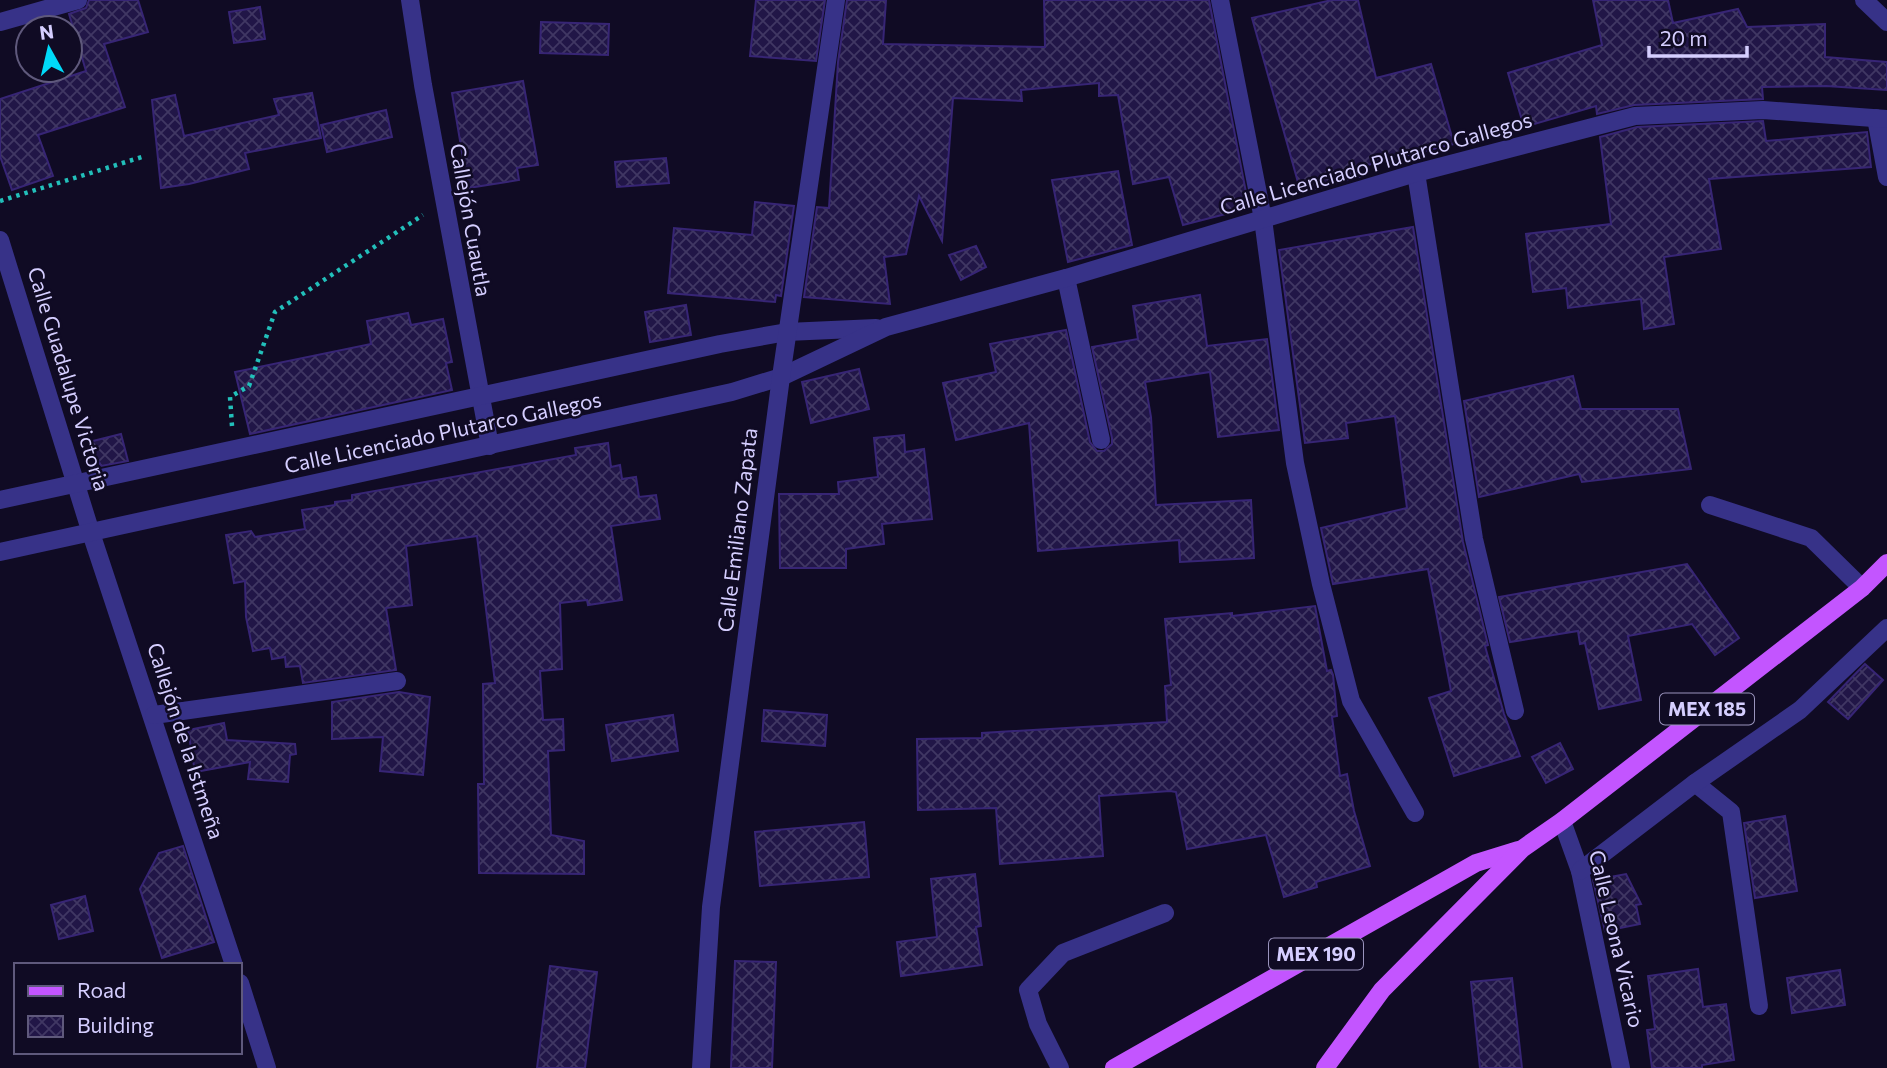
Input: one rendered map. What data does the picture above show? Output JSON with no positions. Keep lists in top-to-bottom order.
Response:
{
  "streets": {
    "main road": ["MEX 185", "MEX 190"],
    "street": [
      "Calle Licenciado Plutarco Gallegos",
      "Callejón Cuautla",
      "Calle Guadalupe Victoria",
      "Calle Emiliano Zapata",
      "Callejón de la Istmeña",
      "Calle Leona Vicario"
    ]
  },
  "crossings": [
    ["Calle Licenciado Plutarco Gallegos", "Callejón Cuautla"],
    ["Calle Licenciado Plutarco Gallegos", "Calle Guadalupe Victoria"],
    ["Calle Licenciado Plutarco Gallegos", "Calle Emiliano Zapata"],
    ["Calle Licenciado Plutarco Gallegos", "Callejón de la Istmeña"],
    ["Calle Guadalupe Victoria", "Callejón de la Istmeña"],
    ["MEX 185", "Calle Leona Vicario"],
    ["MEX 185", "MEX 190"]
  ],
  "legend": ["Road", "Building"],
  "scale_bar": "20 m",
  "north": "top"
}
